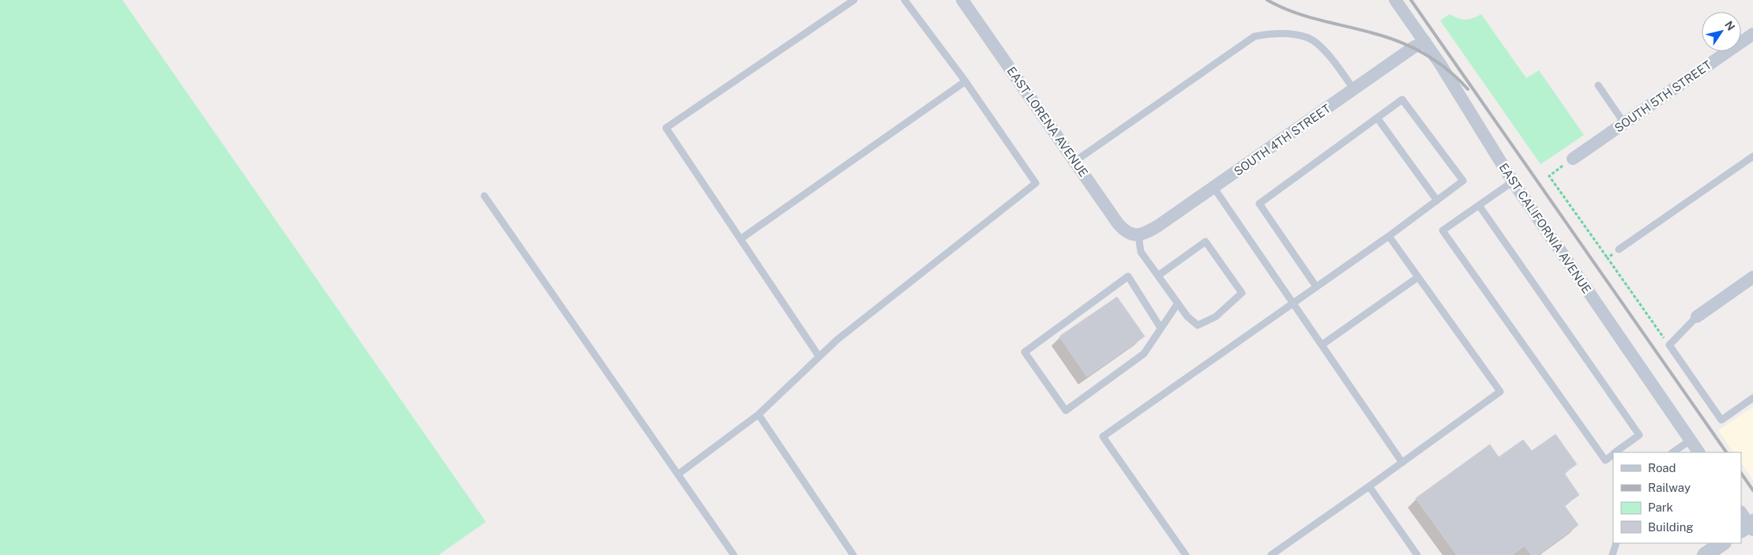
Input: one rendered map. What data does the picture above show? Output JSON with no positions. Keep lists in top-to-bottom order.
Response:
{
  "streets": {
    "street": [
      "SOUTH 5TH STREET",
      "EAST LORENA AVENUE",
      "SOUTH 4TH STREET",
      "EAST CALIFORNIA AVENUE"
    ]
  },
  "crossings": [
    ["EAST LORENA AVENUE", "SOUTH 4TH STREET"],
    ["SOUTH 4TH STREET", "EAST CALIFORNIA AVENUE"]
  ],
  "legend": [
    "Road",
    "Railway",
    "Park",
    "Building"
  ],
  "north": "top right"
}
